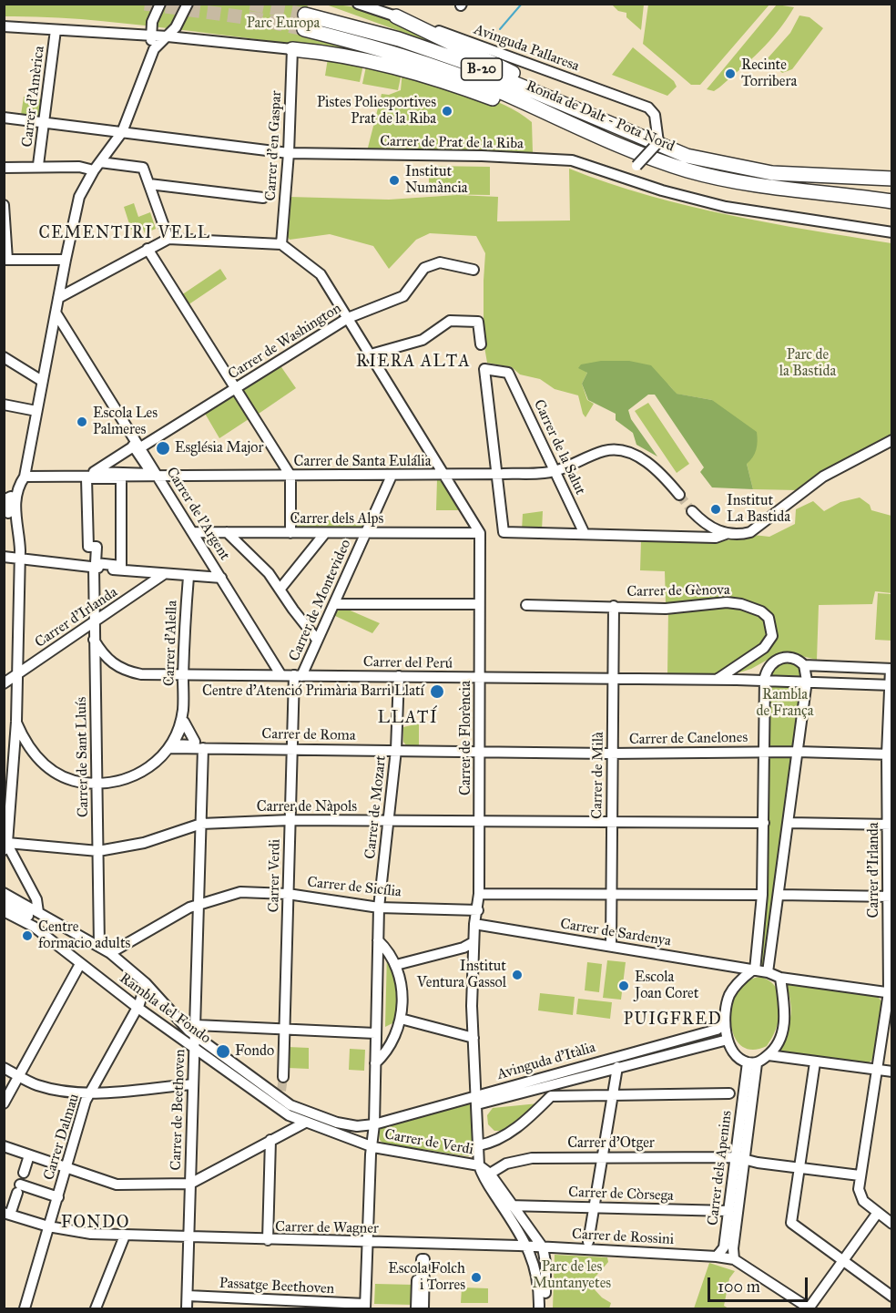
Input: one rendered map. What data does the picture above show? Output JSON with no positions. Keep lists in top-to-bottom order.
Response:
{
  "streets": {
    "highway": ["B-20", "Ronda de Dalt - Pota Nord"],
    "street": [
      "Avinguda Pallaresa",
      "Carrer d'Amèrica",
      "Carrer de Prat de la Riba",
      "Carrer d'en Gaspar",
      "Carrer de Washington",
      "Carrer de la Salut",
      "Carrer de Santa Eulália",
      "Carrer de l'Argent",
      "Carrer dels Alps",
      "Carrer de Gènova",
      "Carrer de Montevideo",
      "Carrer d'Irlanda",
      "Carrer d'Alella",
      "Carrer del Perú",
      "Carrer de Roma",
      "Carrer de Florència",
      "Carrer de Canelones",
      "Carrer de Sant Lluís",
      "Carrer de Milà",
      "Carrer de Nàpols",
      "Carrer de Mozart",
      "Carrer Verdi",
      "Carrer de Sicília",
      "Carrer de Sardenya",
      "Rambla del Fondo",
      "Avinguda d'Itàlia",
      "Carrer de Beethoven",
      "Carrer Dalmau",
      "Carrer de Verdi",
      "Carrer d'Otger",
      "Carrer dels Apenins",
      "Carrer de Còrsega",
      "Carrer de Wagner",
      "Carrer de Rossini",
      "Passatge Beethoven"
    ]
  },
  "crossings": [
    ["Avinguda Pallaresa", "Ronda de Dalt - Pota Nord"],
    ["Carrer d'Amèrica", "Carrer de Prat de la Riba"],
    ["Carrer de Prat de la Riba", "Carrer d'en Gaspar"],
    ["Carrer de Washington", "Carrer de l'Argent"],
    ["Carrer de la Salut", "Carrer de Santa Eulália"],
    ["Carrer de Santa Eulália", "Carrer de l'Argent"],
    ["Carrer de Santa Eulália", "Carrer de Montevideo"],
    ["Carrer de l'Argent", "Carrer dels Alps"],
    ["Carrer de l'Argent", "Carrer del Perú"],
    ["Carrer dels Alps", "Carrer de Montevideo"],
    ["Carrer dels Alps", "Carrer de Florència"],
    ["Carrer de Gènova", "Carrer del Perú"],
    ["Carrer de Gènova", "Carrer de Milà"],
    ["Carrer de Montevideo", "Carrer del Perú"],
    ["Carrer de Montevideo", "Carrer Verdi"],
    ["Carrer d'Irlanda", "Carrer del Perú"],
    ["Carrer d'Irlanda", "Carrer de Canelones"],
    ["Carrer d'Irlanda", "Carrer de Sant Lluís"],
    ["Carrer d'Irlanda", "Carrer d'Otger"],
    ["Carrer d'Alella", "Carrer del Perú"],
    ["Carrer d'Alella", "Carrer de Roma"],
    ["Carrer d'Alella", "Carrer de Sant Lluís"],
    ["Carrer d'Alella", "Carrer de Beethoven"],
    ["Carrer del Perú", "Carrer de Florència"],
    ["Carrer del Perú", "Carrer de Sant Lluís"],
    ["Carrer del Perú", "Carrer de Milà"],
    ["Carrer del Perú", "Carrer de Mozart"],
    ["Carrer del Perú", "Carrer Verdi"],
    ["Carrer de Roma", "Carrer de Florència"],
    ["Carrer de Roma", "Carrer de Canelones"],
    ["Carrer de Roma", "Carrer de Milà"],
    ["Carrer de Roma", "Carrer de Mozart"],
    ["Carrer de Roma", "Carrer Verdi"],
    ["Carrer de Roma", "Carrer de Beethoven"],
    ["Carrer de Florència", "Carrer de Nàpols"],
    ["Carrer de Florència", "Carrer de Sicília"],
    ["Carrer de Florència", "Carrer de Sardenya"],
    ["Carrer de Florència", "Avinguda d'Itàlia"],
    ["Carrer de Florència", "Carrer de Verdi"],
    ["Carrer de Canelones", "Carrer de Milà"],
    ["Carrer de Sant Lluís", "Carrer de Nàpols"],
    ["Carrer de Sant Lluís", "Rambla del Fondo"],
    ["Carrer de Milà", "Carrer de Nàpols"],
    ["Carrer de Milà", "Carrer de Sardenya"],
    ["Carrer de Nàpols", "Carrer de Mozart"],
    ["Carrer de Nàpols", "Carrer Verdi"],
    ["Carrer de Nàpols", "Carrer de Beethoven"],
    ["Carrer de Mozart", "Carrer de Sicília"],
    ["Carrer de Mozart", "Rambla del Fondo"],
    ["Carrer de Mozart", "Avinguda d'Itàlia"],
    ["Carrer de Mozart", "Carrer de Verdi"],
    ["Carrer de Mozart", "Carrer de Wagner"],
    ["Carrer de Mozart", "Passatge Beethoven"],
    ["Carrer Verdi", "Carrer de Sicília"],
    ["Carrer Verdi", "Rambla del Fondo"],
    ["Carrer de Sicília", "Rambla del Fondo"],
    ["Carrer de Sicília", "Carrer de Beethoven"],
    ["Carrer de Sardenya", "Avinguda d'Itàlia"],
    ["Carrer de Sardenya", "Carrer dels Apenins"],
    ["Rambla del Fondo", "Avinguda d'Itàlia"],
    ["Rambla del Fondo", "Carrer de Beethoven"],
    ["Rambla del Fondo", "Carrer Dalmau"],
    ["Rambla del Fondo", "Carrer de Verdi"],
    ["Avinguda d'Itàlia", "Carrer dels Apenins"],
    ["Carrer de Beethoven", "Carrer de Wagner"],
    ["Carrer de Beethoven", "Passatge Beethoven"],
    ["Carrer Dalmau", "Carrer de Wagner"],
    ["Carrer d'Otger", "Carrer dels Apenins"],
    ["Carrer dels Apenins", "Carrer de Còrsega"],
    ["Carrer dels Apenins", "Carrer de Rossini"],
    ["Carrer de Wagner", "Carrer de Rossini"]
  ],
  "districts": [
    "CEMENTIRI VELL",
    "RIERA ALTA",
    "LLATÍ",
    "PUIGFRED",
    "FONDO"
  ],
  "parks": [
    "Parc Europa",
    "Parc de la Bastida",
    "Rambla de França",
    "Parc de les Muntanyetes"
  ],
  "places": [
    "Recinte Torribera",
    "Pistes Poliesportives Prat de la Riba",
    "Institut Numància",
    "Escola Les Palmeres",
    "Església Major",
    "Institut La Bastida",
    "Centre d'Atenció Primària Barri Llatí",
    "Centre formacio adults",
    "Institut Ventura Gassol",
    "Escola Joan Coret",
    "Fondo",
    "Escola Folch i Torres"
  ],
  "scale_bar": "100 m"
}
